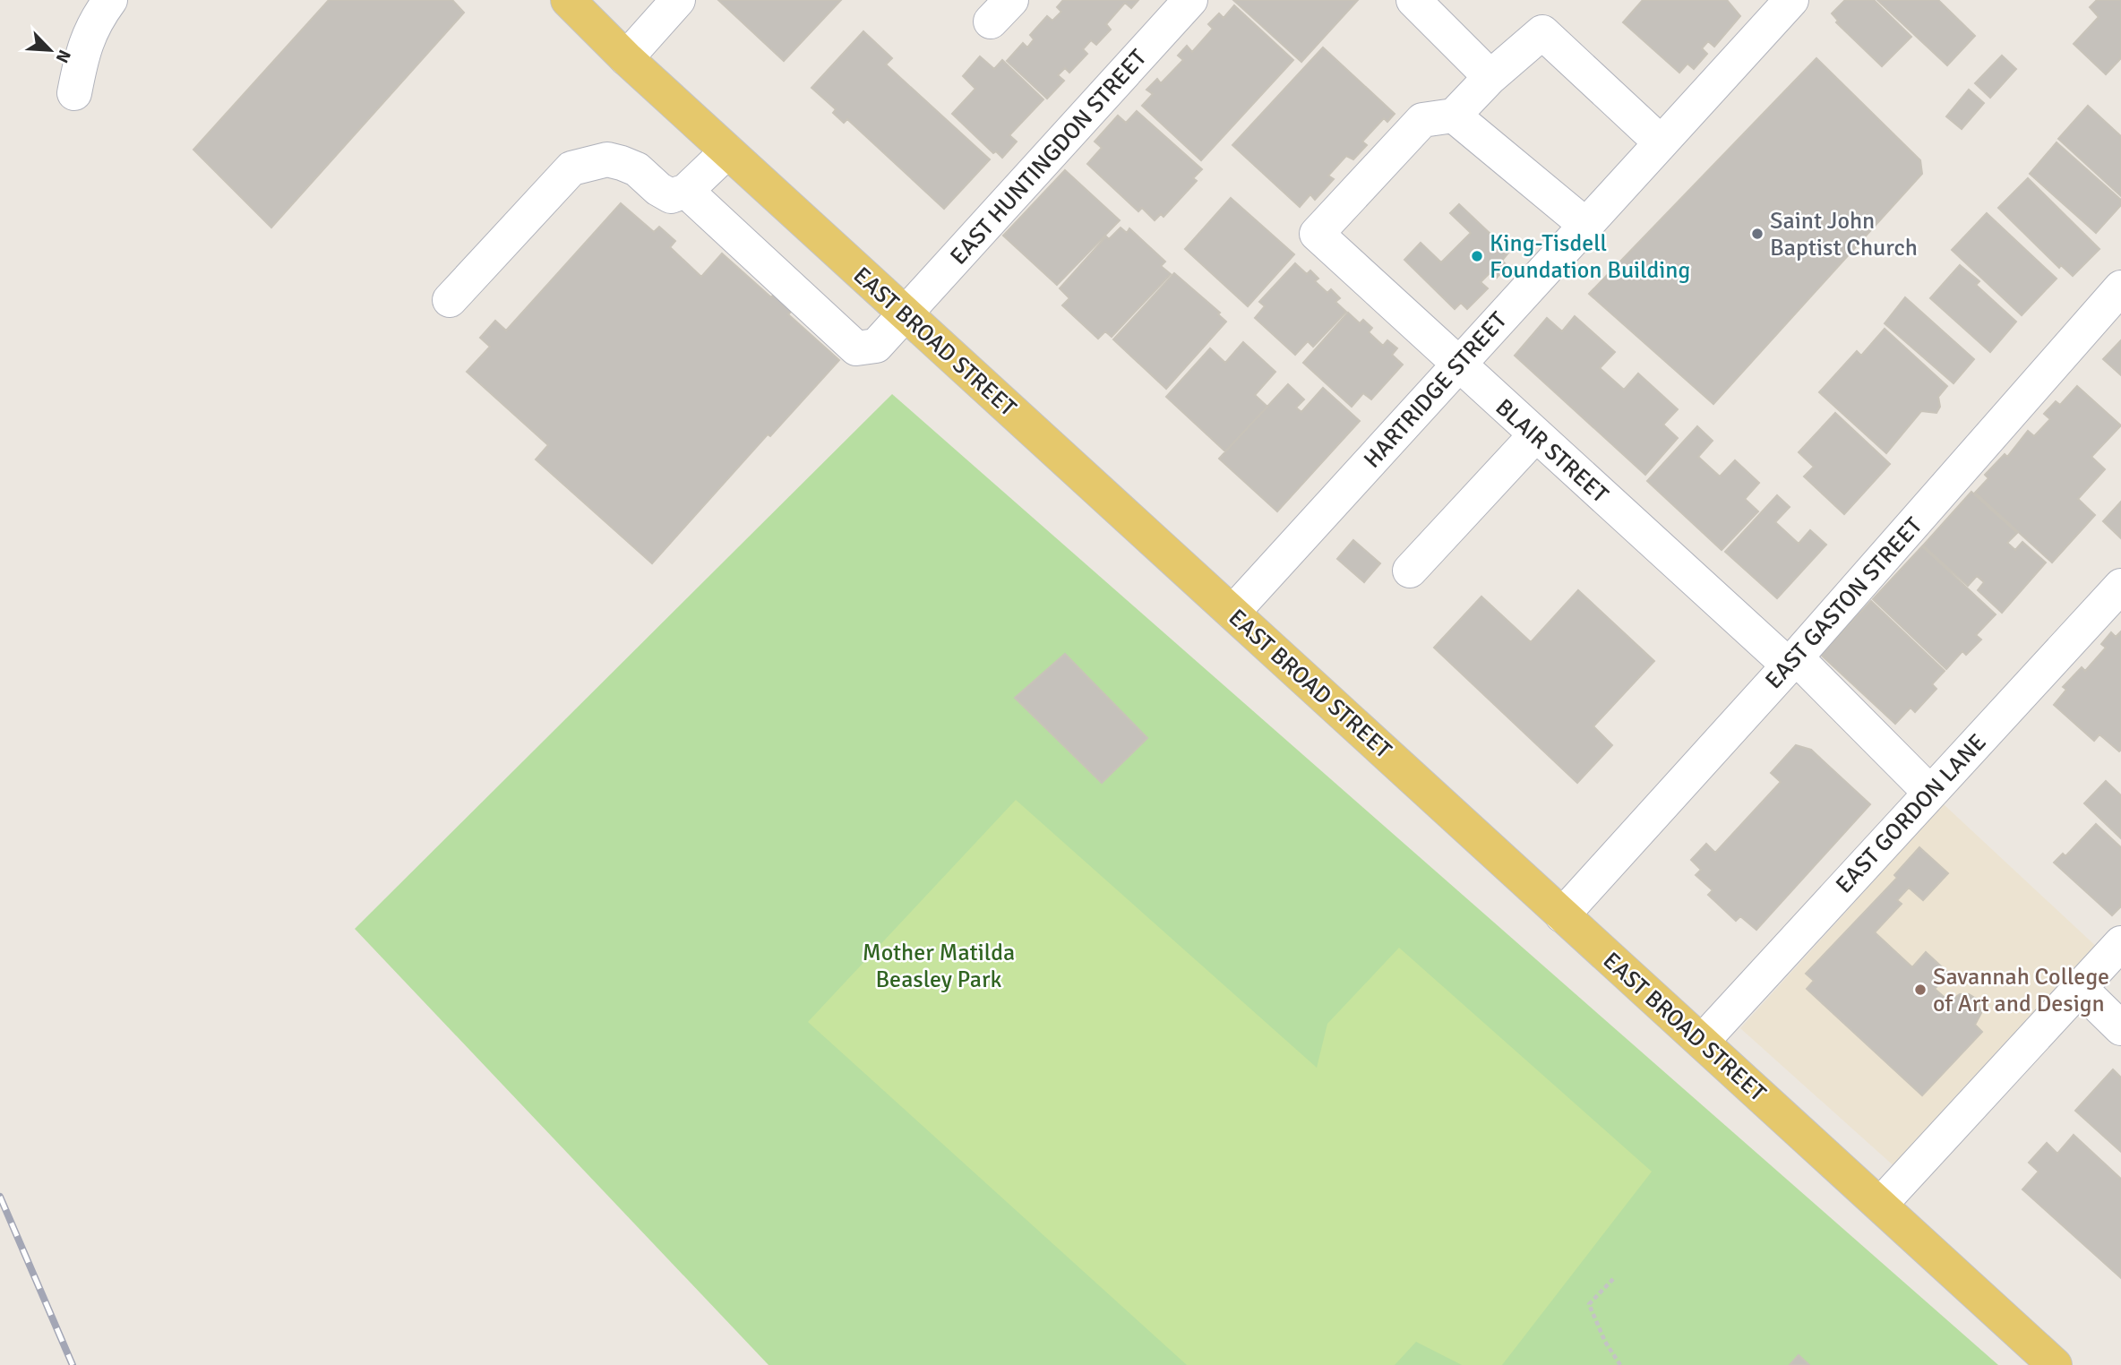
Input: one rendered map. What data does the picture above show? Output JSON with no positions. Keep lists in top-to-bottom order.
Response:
{
  "streets": {
    "main road": ["EAST BROAD STREET"],
    "street": [
      "EAST HUNTINGDON STREET",
      "HARTRIDGE STREET",
      "BLAIR STREET",
      "EAST GASTON STREET",
      "EAST GORDON LANE"
    ]
  },
  "crossings": [
    ["EAST HUNTINGDON STREET", "EAST BROAD STREET"],
    ["EAST BROAD STREET", "HARTRIDGE STREET"],
    ["EAST BROAD STREET", "EAST GASTON STREET"],
    ["EAST BROAD STREET", "EAST GORDON LANE"],
    ["HARTRIDGE STREET", "BLAIR STREET"],
    ["BLAIR STREET", "EAST GASTON STREET"],
    ["BLAIR STREET", "EAST GORDON LANE"]
  ],
  "parks": ["Mother Matilda Beasley Park"],
  "places": ["Saint John Baptist Church", "King-Tisdell Foundation Building", "Savannah College of Art and Design"],
  "north": "bottom right"
}
